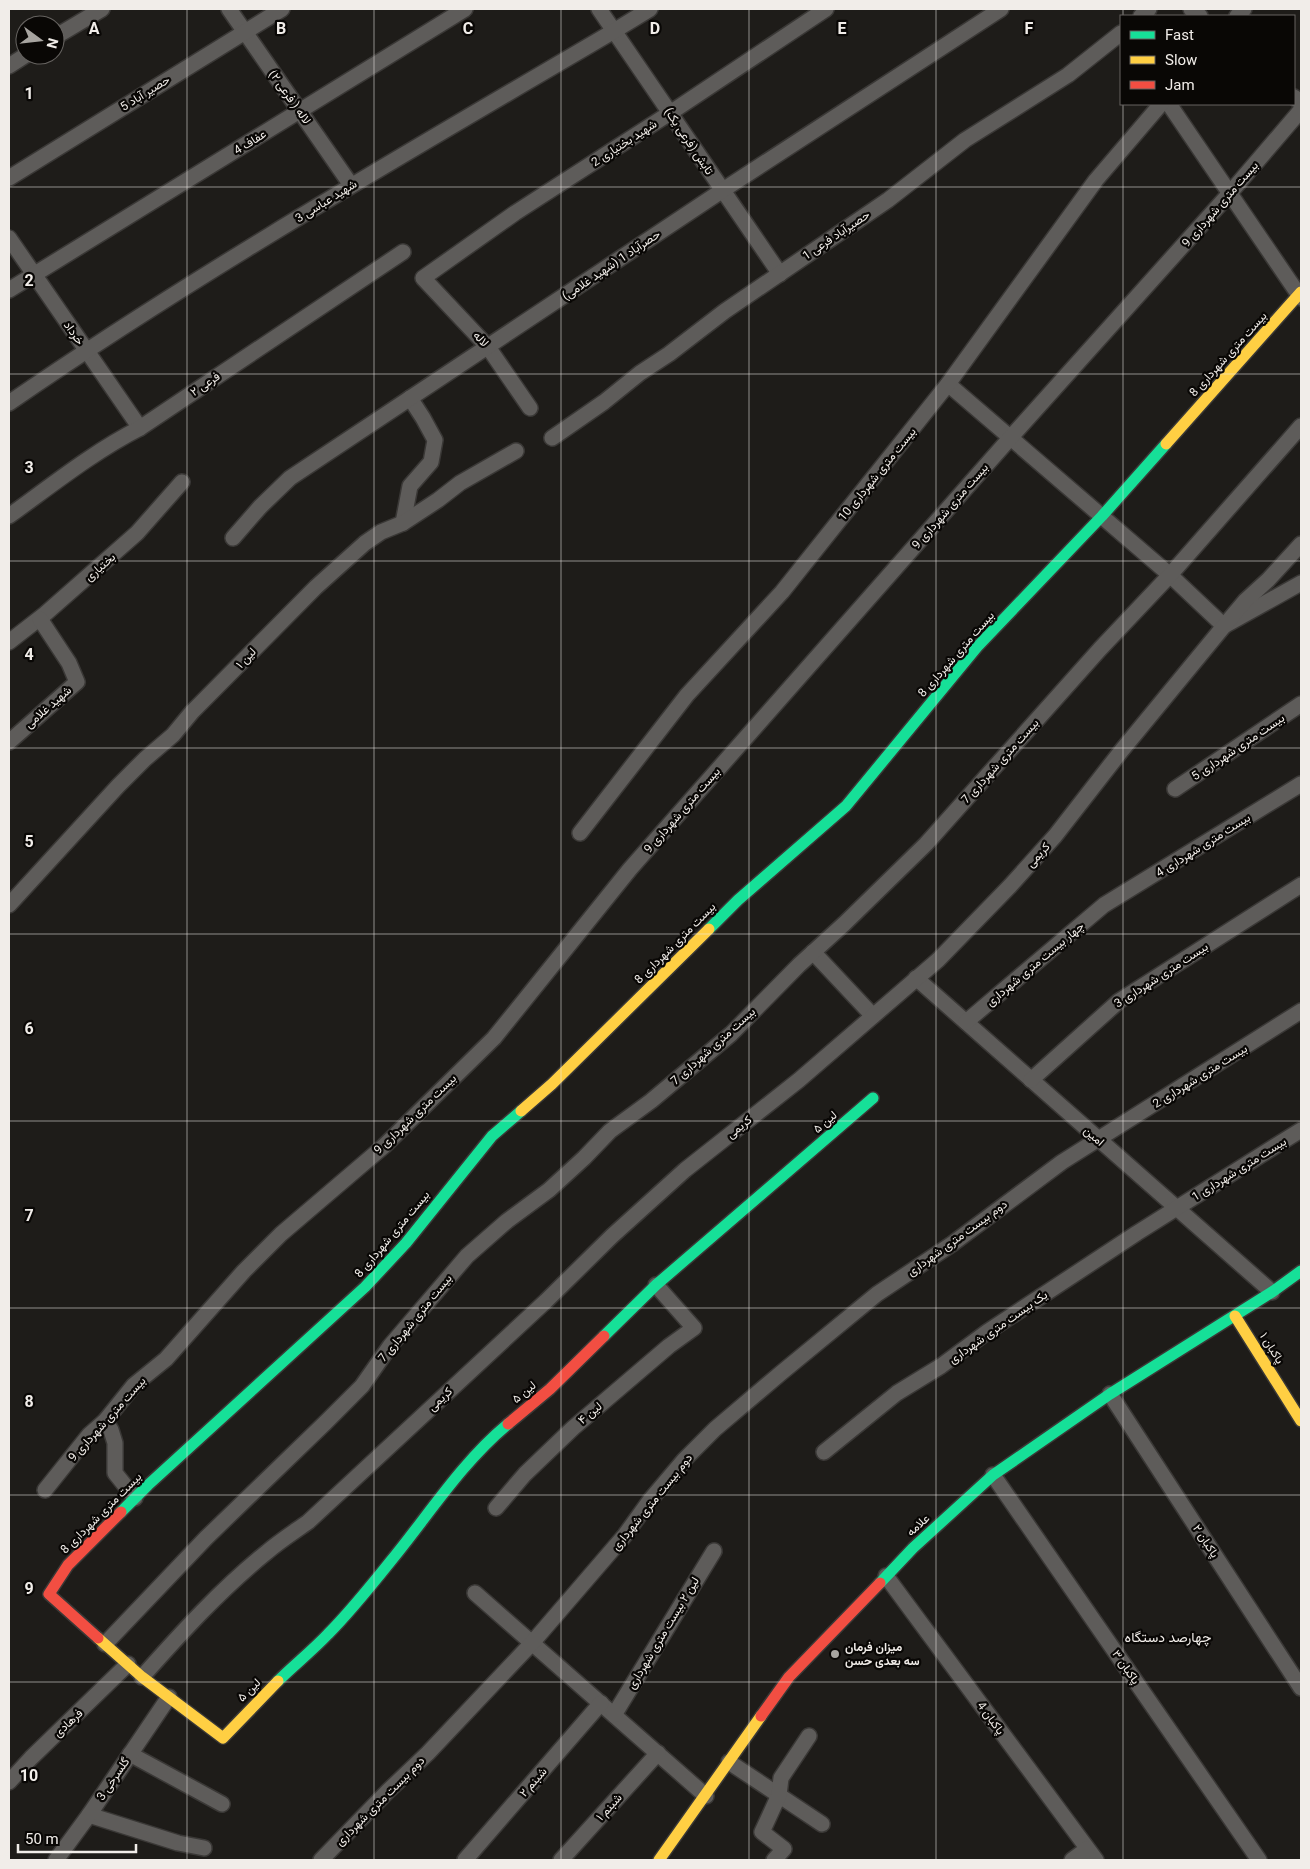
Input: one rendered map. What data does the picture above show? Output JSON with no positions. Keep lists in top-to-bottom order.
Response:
{
  "streets": {
    "street": [
      "حصیر آباد 5",
      "لاله ( فرعی ۲)",
      "تابش (فرعی یک)",
      "عفاف 4",
      "شهید بختیاری 2",
      "شهید عباسی 3",
      "بیست متری شهرداری 9",
      "حصیرآباد فرعی 1",
      "حصرآباد 1 (شهید غلامی)",
      "خرداد",
      "لاله",
      "بیست متری شهرداری 8",
      "۲ فرعی",
      "بیست متری شهرداری 10",
      "بختیاری",
      "لین ۱",
      "شهید غلامی",
      "بیست متری شهرداری 5",
      "بیست متری شهرداری 7",
      "بیست متری شهرداری 4",
      "کریمی",
      "چهار بیست متری شهرداری",
      "بیست متری شهرداری 3",
      "بیست متری شهرداری 2",
      "لین ۵",
      "امین",
      "بیست متری شهرداری 1",
      "دوم بیست متری شهرداری",
      "یک بیست متری شهرداری",
      "پاکبان ۱",
      "لین ۴",
      "علامه",
      "پاکبان ۲",
      "لین ۲ بیست متری شهرداری",
      "پاکبان ۳",
      "پاکبان 4",
      "فرهادی",
      "گلسرخی 3",
      "شبنم ۲",
      "شبنم ۱"
    ]
  },
  "crossings": [
    ["حصیر آباد 5", "لاله ( فرعی ۲)"],
    ["لاله ( فرعی ۲)", "عفاف 4"],
    ["لاله ( فرعی ۲)", "شهید عباسی 3"],
    ["تابش (فرعی یک)", "شهید بختیاری 2"],
    ["تابش (فرعی یک)", "شهید عباسی 3"],
    ["تابش (فرعی یک)", "حصیرآباد فرعی 1"],
    ["تابش (فرعی یک)", "حصرآباد 1 (شهید غلامی)"],
    ["عفاف 4", "خرداد"],
    ["شهید بختیاری 2", "لاله"],
    ["شهید عباسی 3", "خرداد"],
    ["حصرآباد 1 (شهید غلامی)", "لاله"],
    ["خرداد", "۲ فرعی"],
    ["بیست متری شهرداری 8", "بیست متری شهرداری 7"],
    ["بختیاری", "شهید غلامی"],
    ["بیست متری شهرداری 4", "چهار بیست متری شهرداری"],
    ["کریمی", "امین"],
    ["چهار بیست متری شهرداری", "امین"],
    ["بیست متری شهرداری 3", "امین"],
    ["بیست متری شهرداری 2", "امین"],
    ["بیست متری شهرداری 2", "دوم بیست متری شهرداری"],
    ["لین ۵", "لین ۴"],
    ["لین ۵", "گلسرخی 3"],
    ["امین", "بیست متری شهرداری 1"],
    ["امین", "دوم بیست متری شهرداری"],
    ["امین", "یک بیست متری شهرداری"],
    ["امین", "علامه"],
    ["بیست متری شهرداری 1", "یک بیست متری شهرداری"],
    ["پاکبان ۱", "علامه"],
    ["علامه", "پاکبان ۲"],
    ["علامه", "پاکبان ۳"],
    ["علامه", "پاکبان 4"]
  ],
  "districts": ["چهارصد دستگاه"],
  "places": ["میزان فرمان سه بعدی حسن"],
  "legend": ["Fast", "Slow", "Jam"],
  "scale_bar": "50 m",
  "north": "right",
  "grid": {
    "columns": [
      "A",
      "B",
      "C",
      "D",
      "E",
      "F"
    ],
    "rows": [
      "1",
      "2",
      "3",
      "4",
      "5",
      "6",
      "7",
      "8",
      "9",
      "10"
    ]
  }
}
